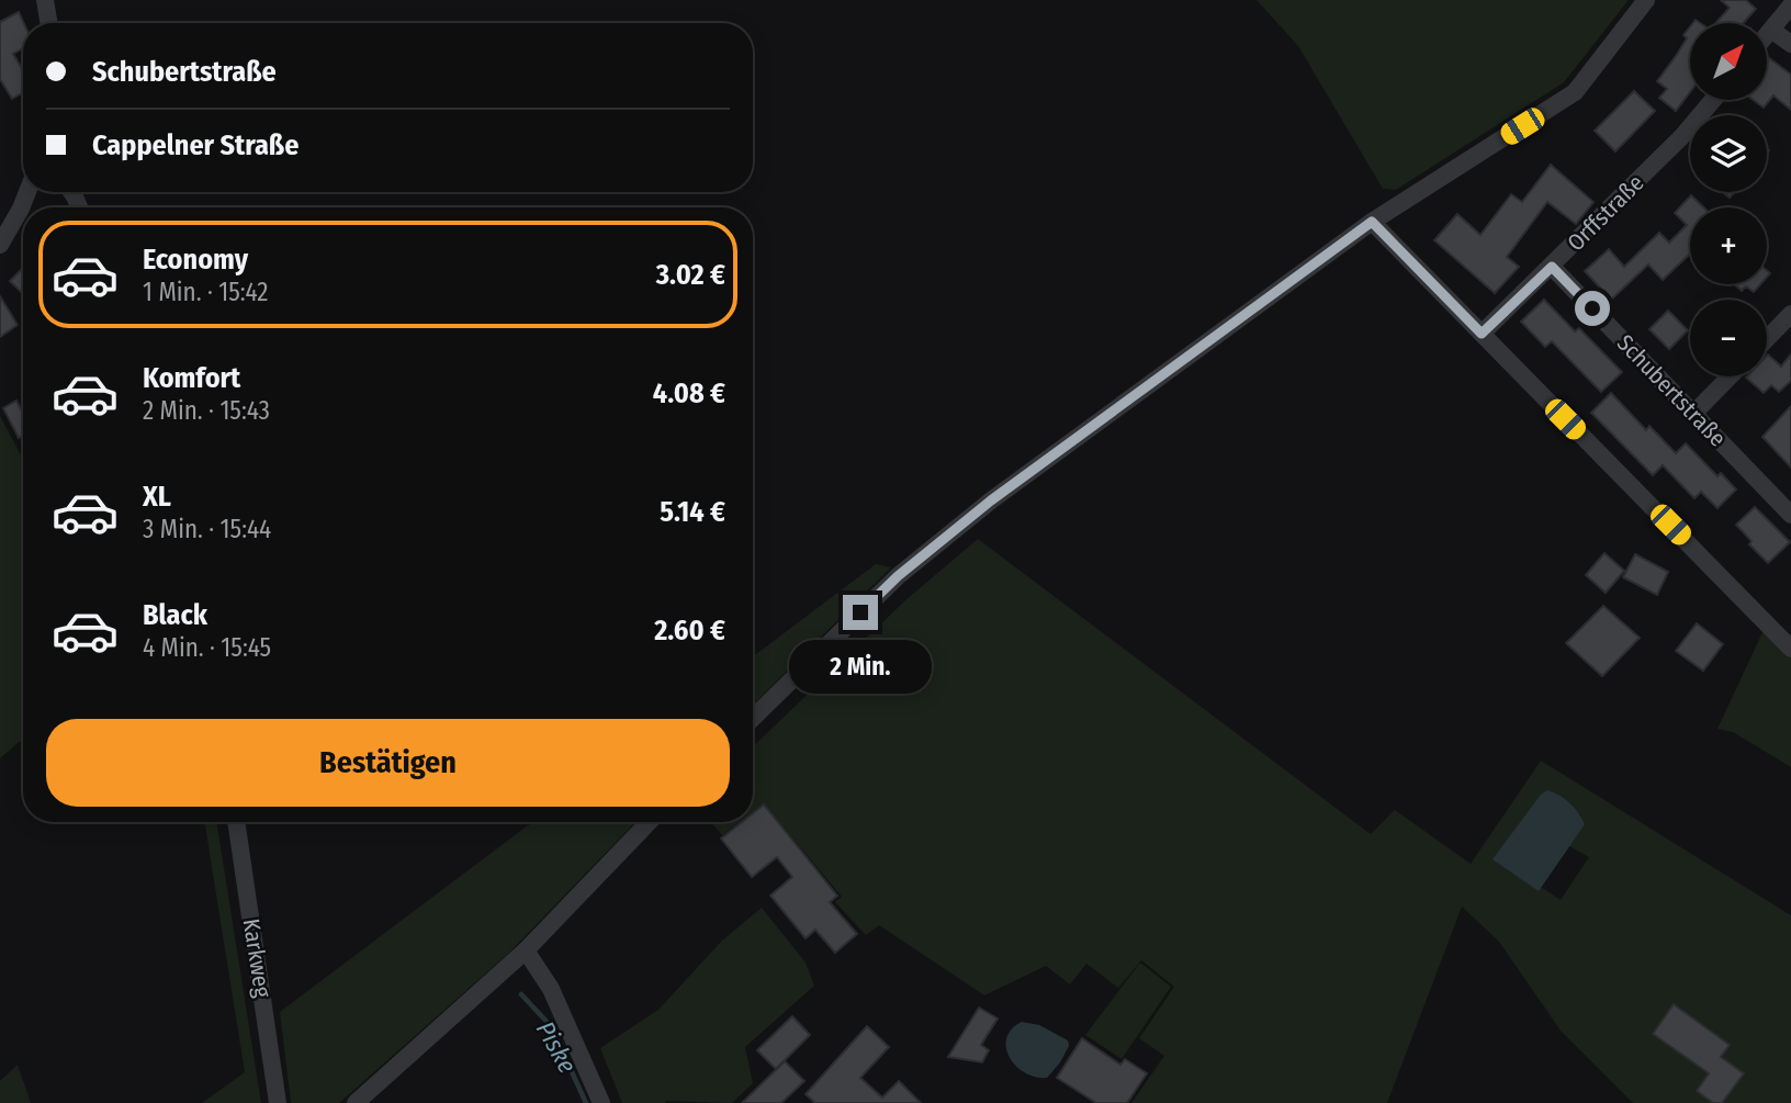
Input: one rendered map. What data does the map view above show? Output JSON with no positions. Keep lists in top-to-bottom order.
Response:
{
  "streets": {
    "street": ["Orffstraße", "Schubertstraße", "Karkweg"]
  },
  "crossings": [
    ["Orffstraße", "Schubertstraße"]
  ],
  "water": ["Piske"],
  "north": "top right",
  "page": {
    "map_buttons": ["+", "−"],
    "banner": ["Schubertstraße", "Cappelner Straße"],
    "list": [
      {
        "name": "Economy",
        "note": "1 Min. · 15:42",
        "value": "3.02 €"
      },
      {
        "name": "Komfort",
        "note": "2 Min. · 15:43",
        "value": "4.08 €"
      },
      {
        "name": "XL",
        "note": "3 Min. · 15:44",
        "value": "5.14 €"
      },
      {
        "name": "Black",
        "note": "4 Min. · 15:45",
        "value": "2.60 €"
      }
    ],
    "bubble": "2 Min.",
    "buttons": "Bestätigen"
  }
}
